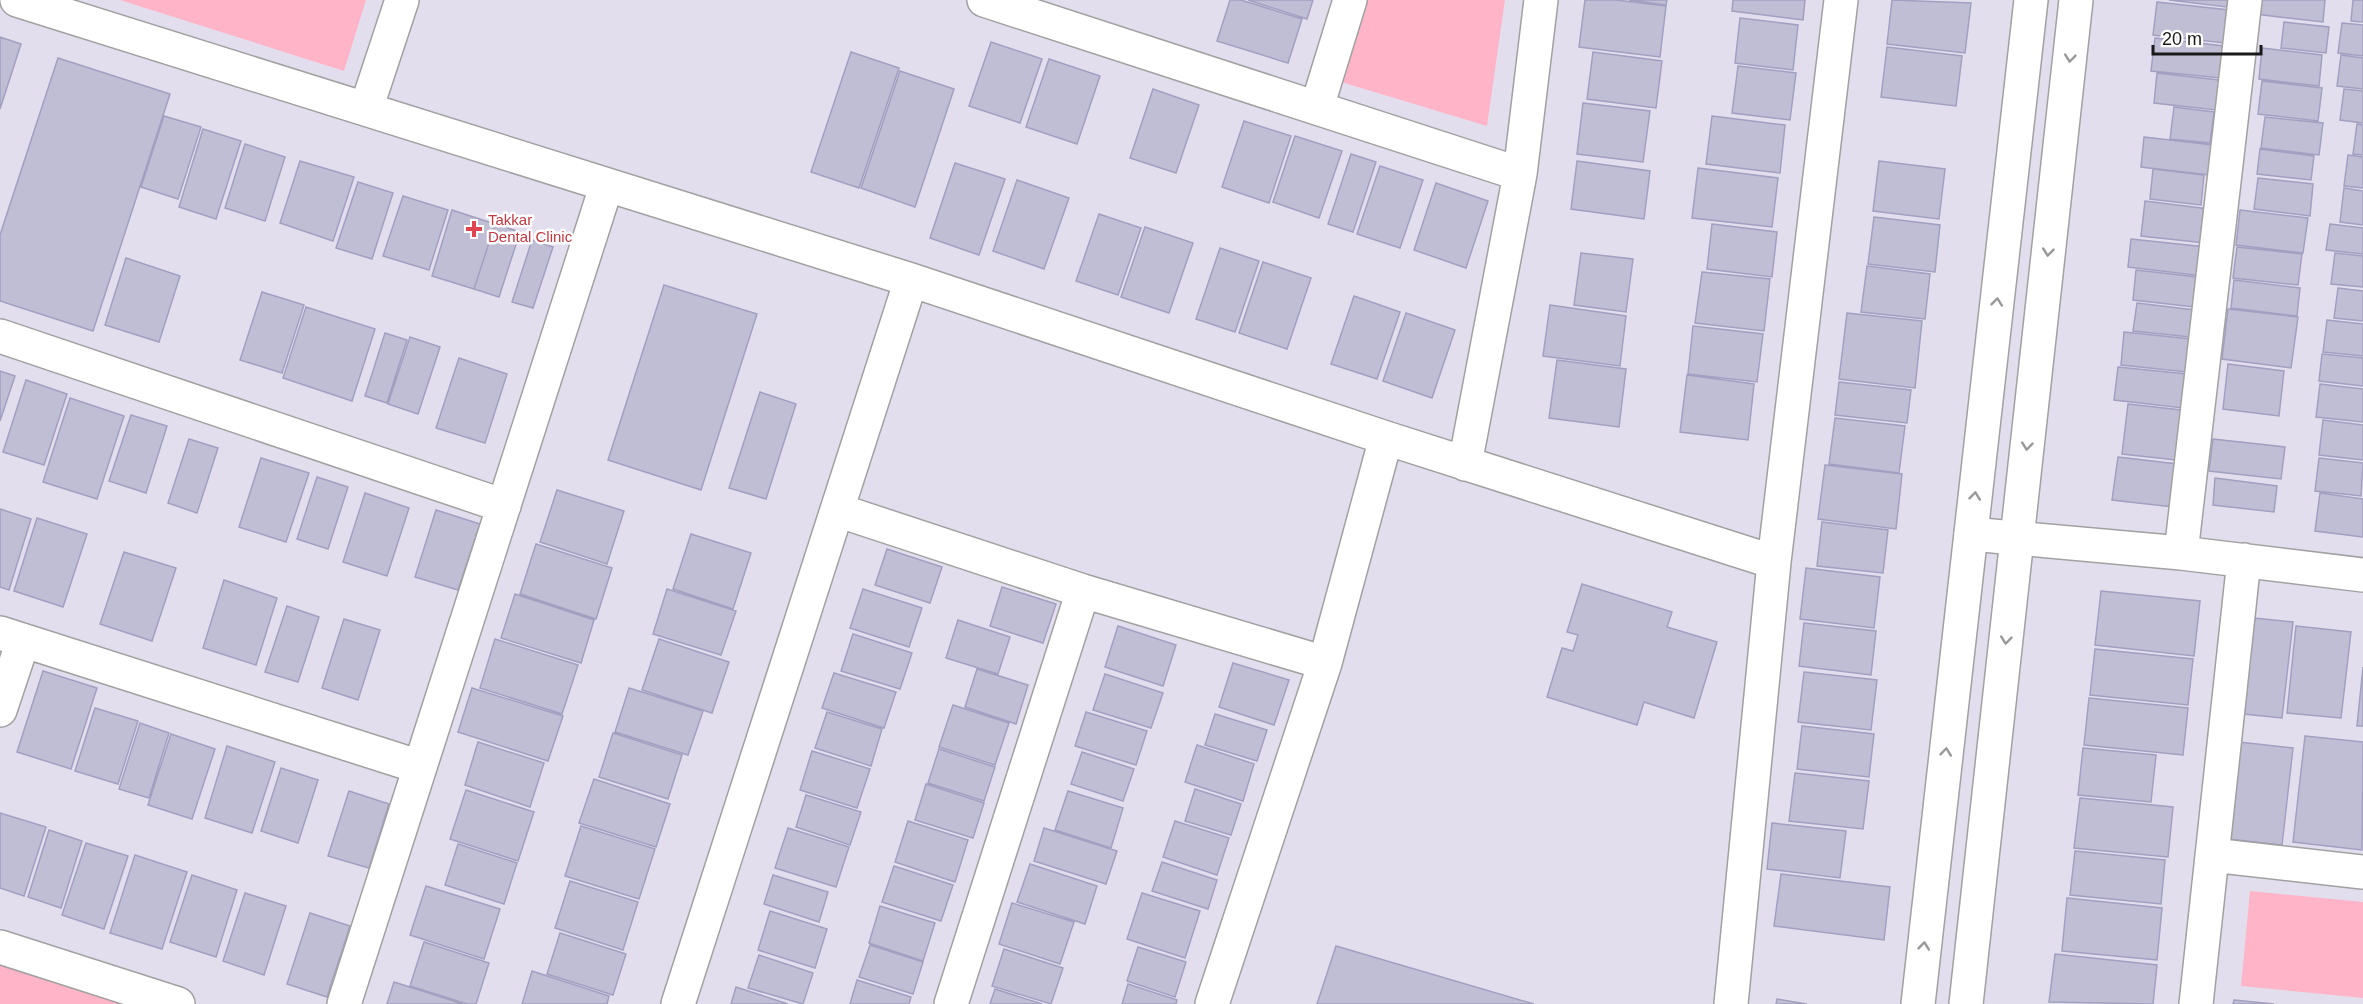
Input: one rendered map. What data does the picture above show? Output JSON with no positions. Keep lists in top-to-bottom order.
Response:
{
  "places": {
    "health": ["Takkar Dental Clinic"]
  },
  "scale_bar": "20 m"
}
